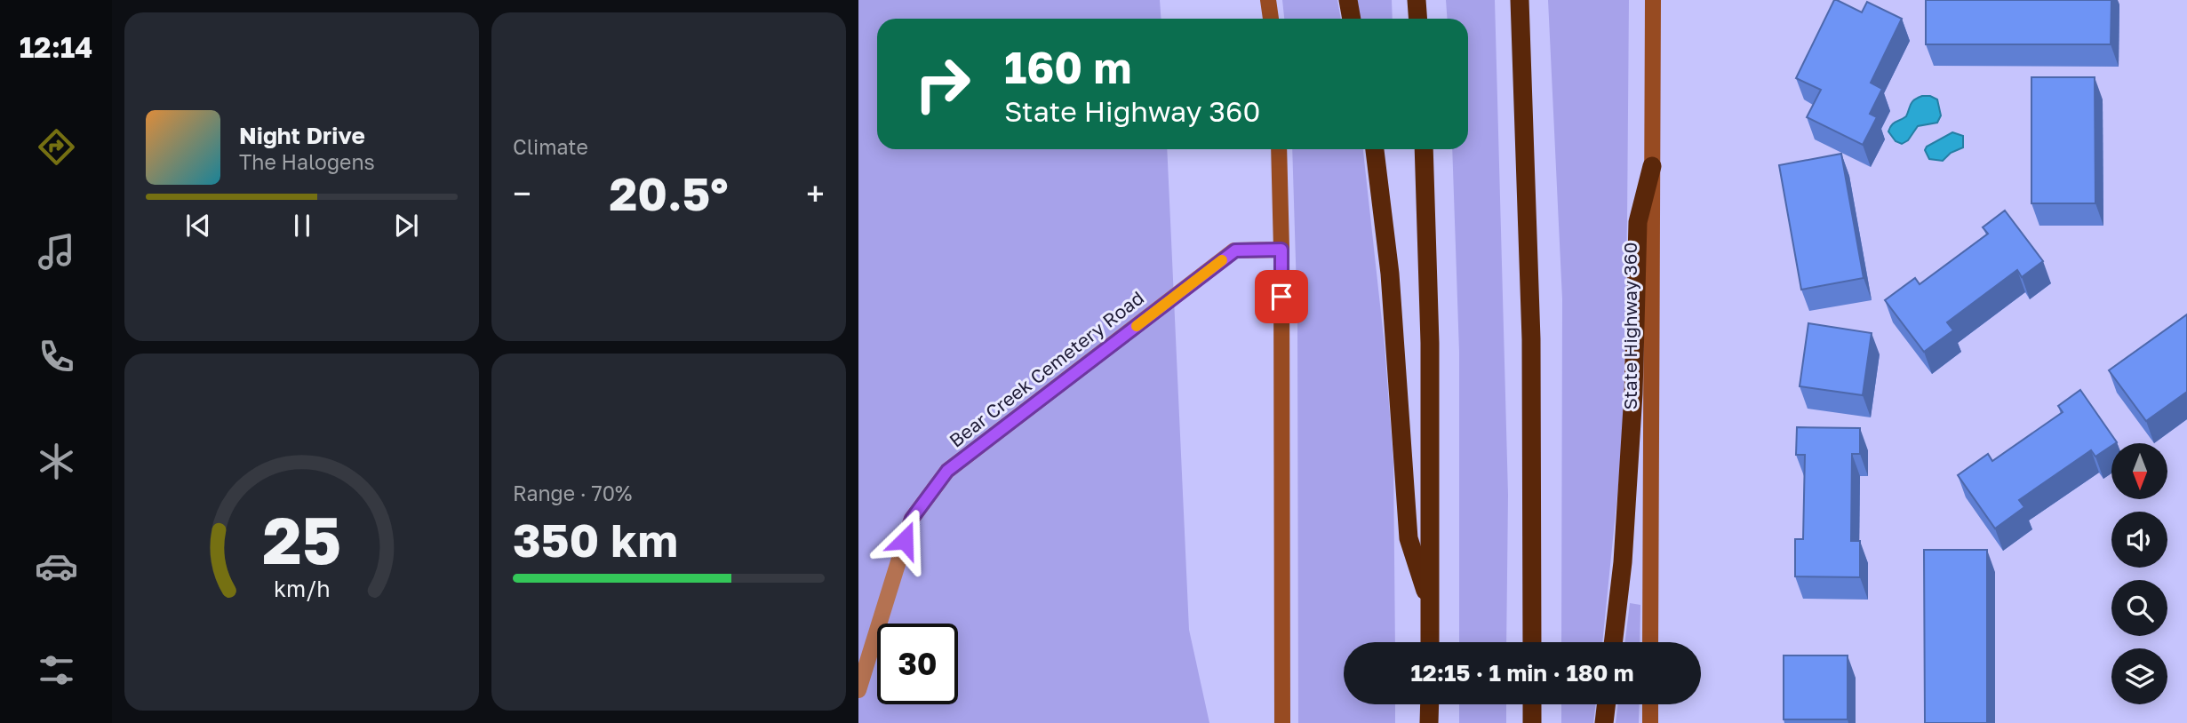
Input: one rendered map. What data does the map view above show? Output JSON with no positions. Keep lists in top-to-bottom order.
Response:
{
  "streets": {
    "main road": ["State Highway 360"],
    "street": ["Bear Creek Cemetery Road"]
  },
  "north": "bottom",
  "page": {
    "tabs": "12:14",
    "tile": [
      "Climate",
      ["Range · 70%", "350 km"]
    ],
    "turn": ["160 m", "State Highway 360"],
    "song": ["Night Drive", "The Halogens"],
    "heat": ["−", "20.5°", "+"],
    "limit": "30",
    "trip": "12:15 · 1 min · 180 m",
    "gauge": ["25", "km/h"]
  }
}
